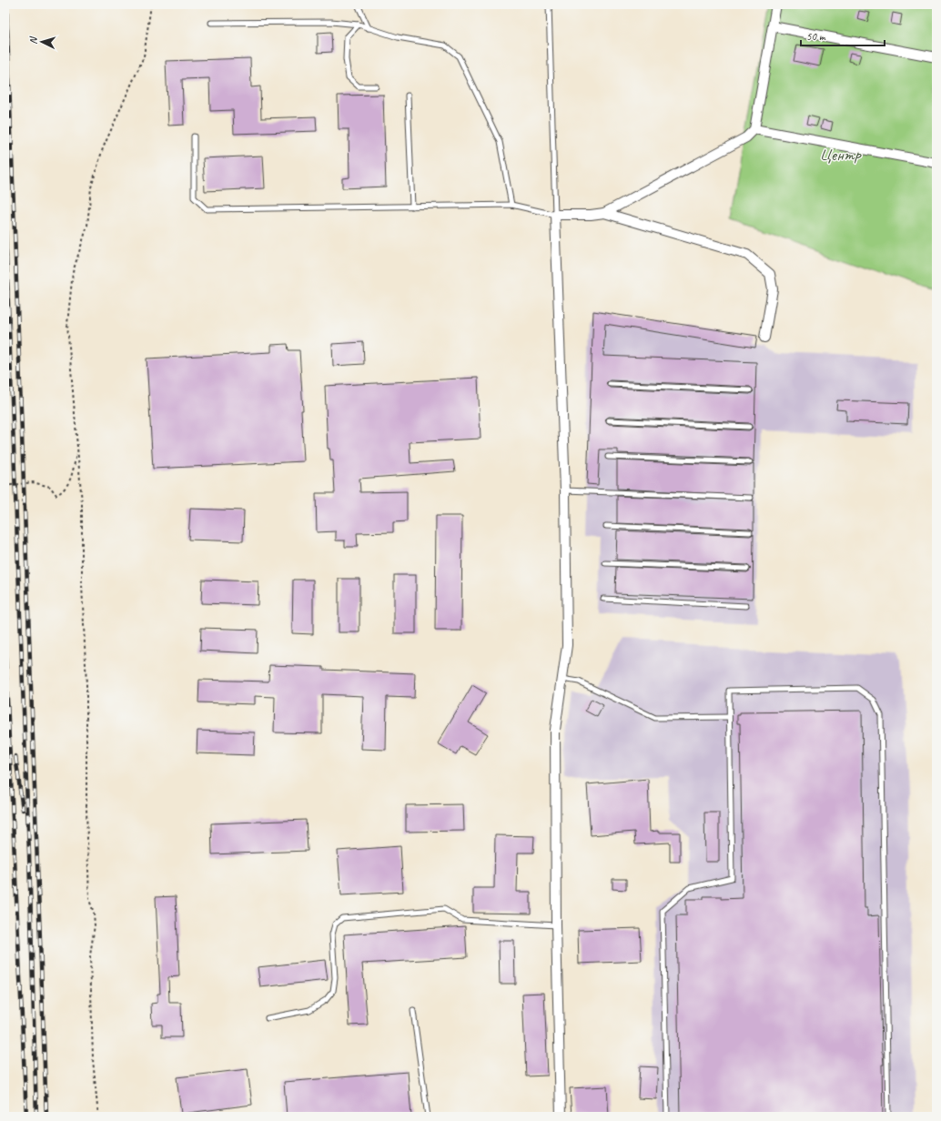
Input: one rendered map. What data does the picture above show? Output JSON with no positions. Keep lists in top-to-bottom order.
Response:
{
  "parks": ["Центр"],
  "scale_bar": "50 m",
  "north": "left"
}
